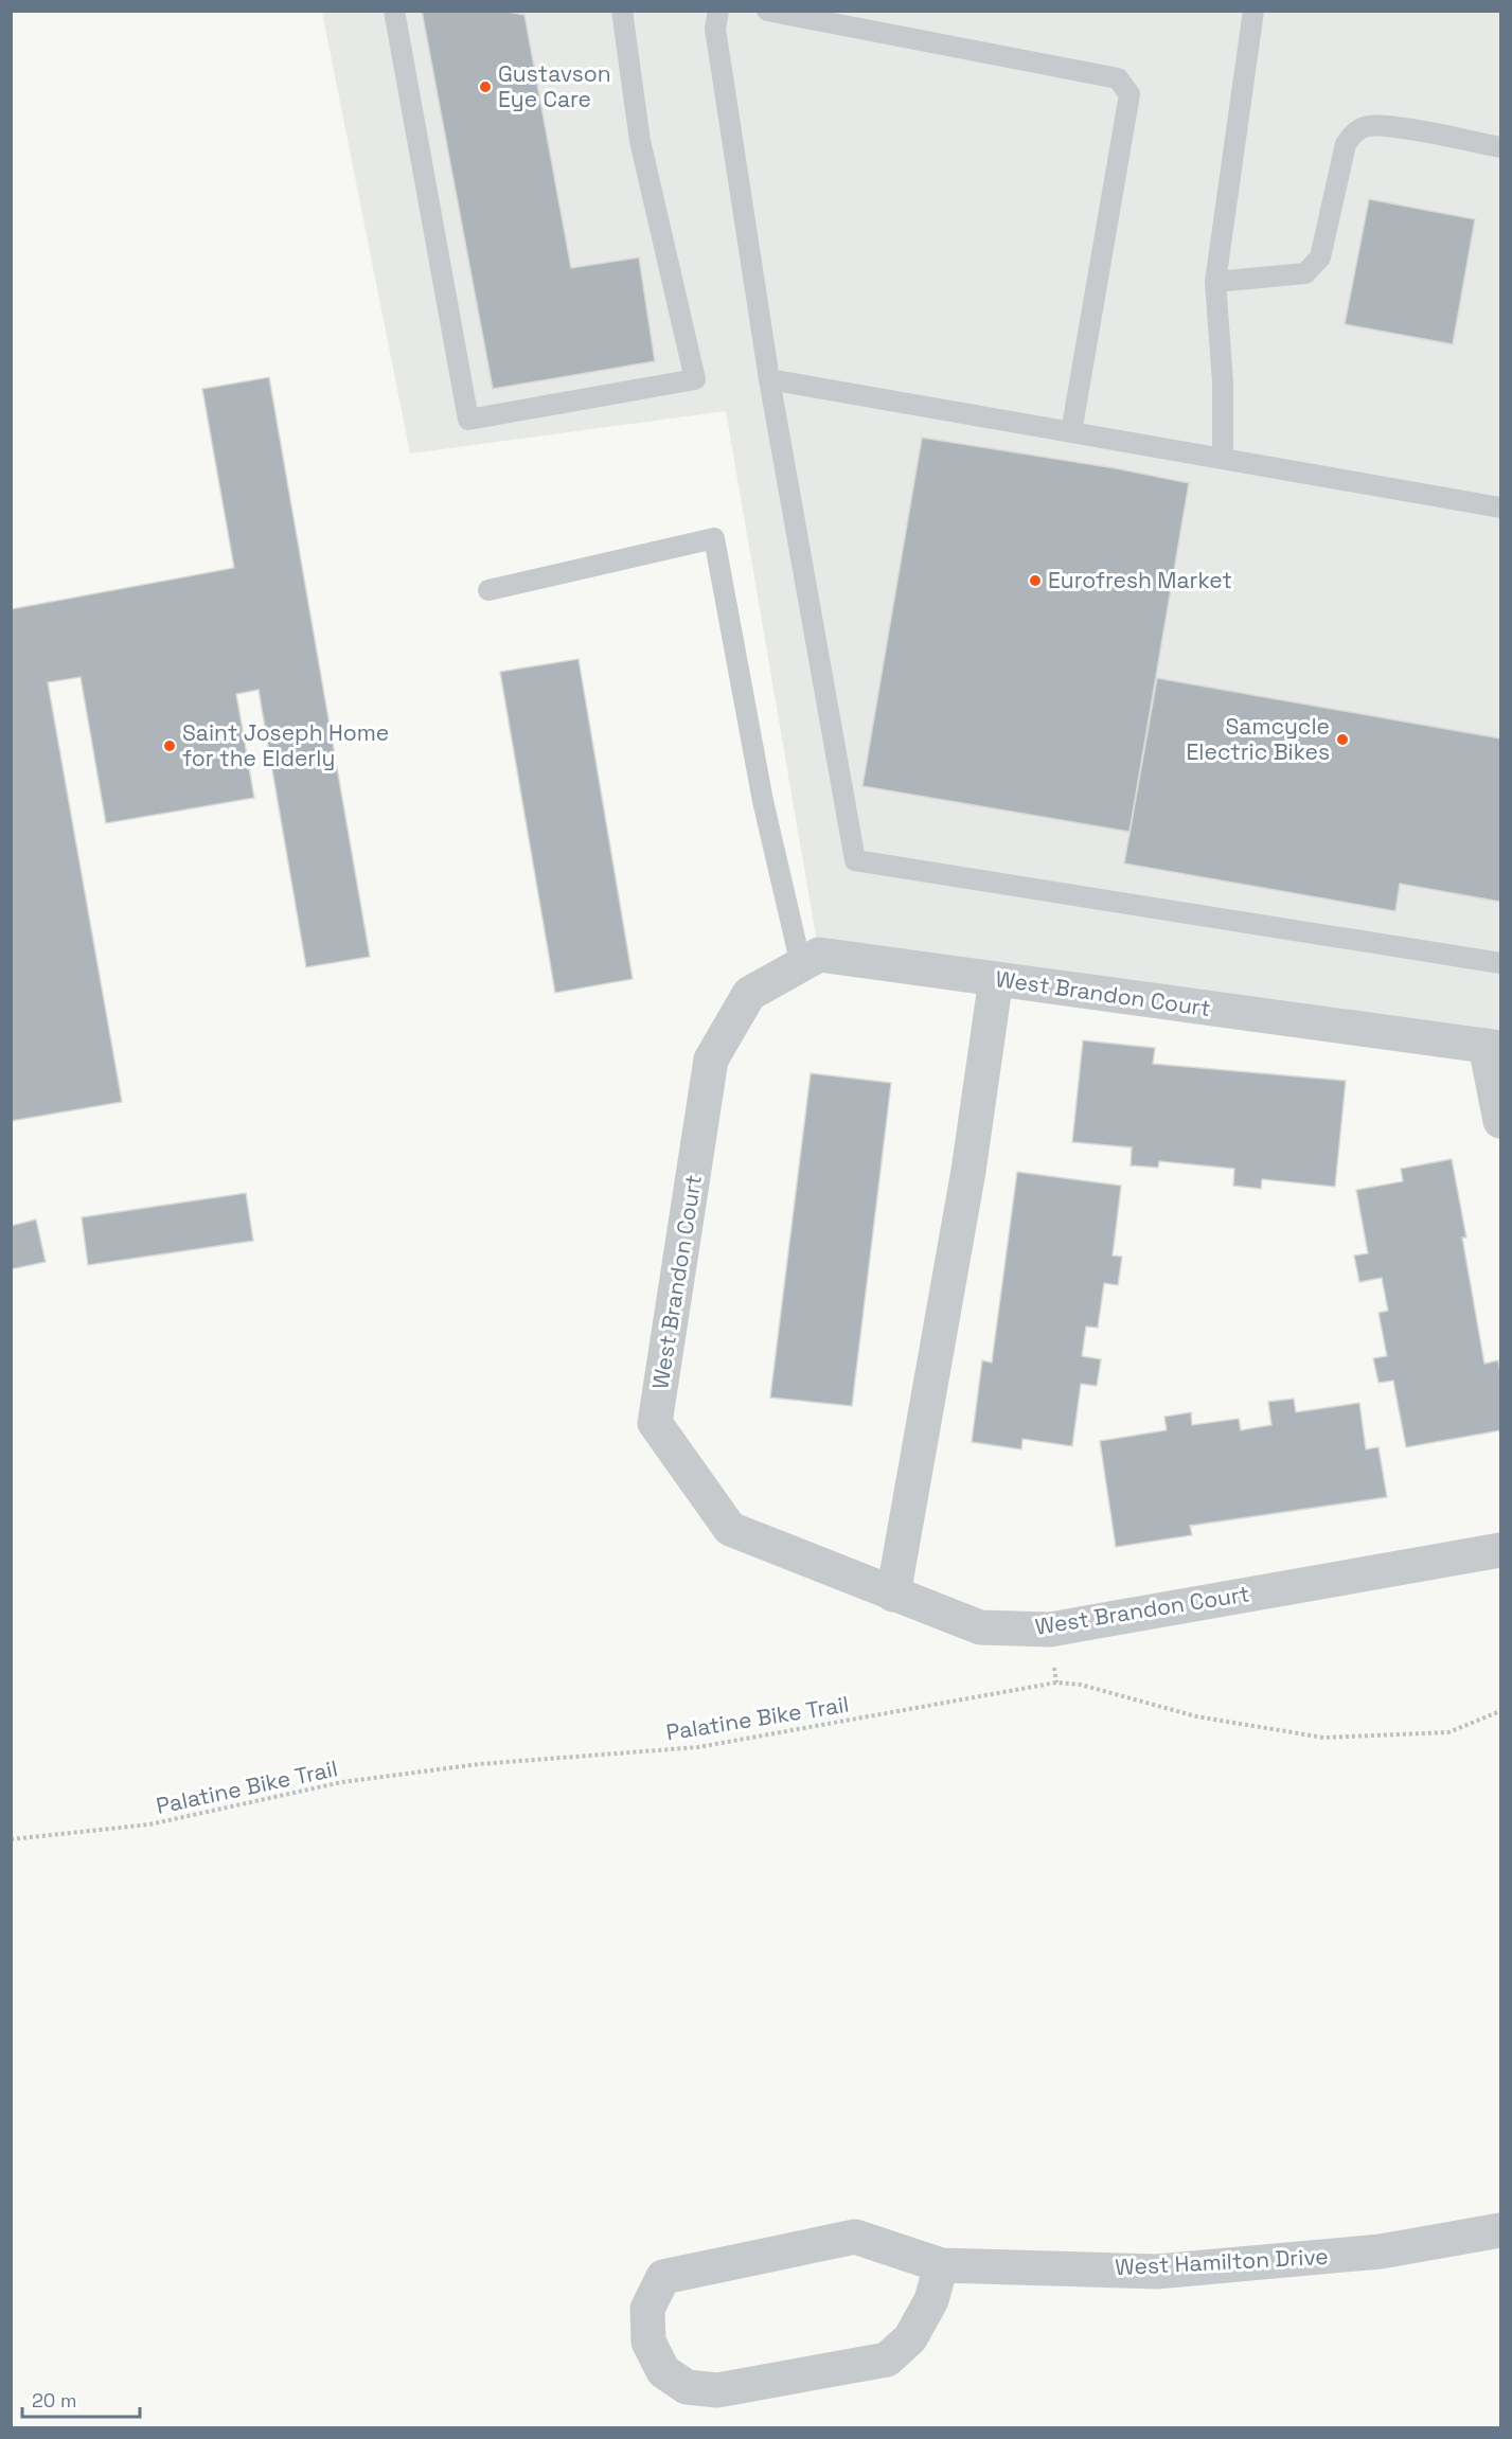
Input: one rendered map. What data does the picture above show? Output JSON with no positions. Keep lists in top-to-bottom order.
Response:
{
  "streets": {
    "street": ["West Brandon Court", "West Hamilton Drive"],
    "path": ["Palatine Bike Trail"]
  },
  "places": [
    "Gustavson Eye Care",
    "Eurofresh Market",
    "Samcycle Electric Bikes",
    "Saint Joseph Home for the Elderly"
  ],
  "scale_bar": "20 m"
}
